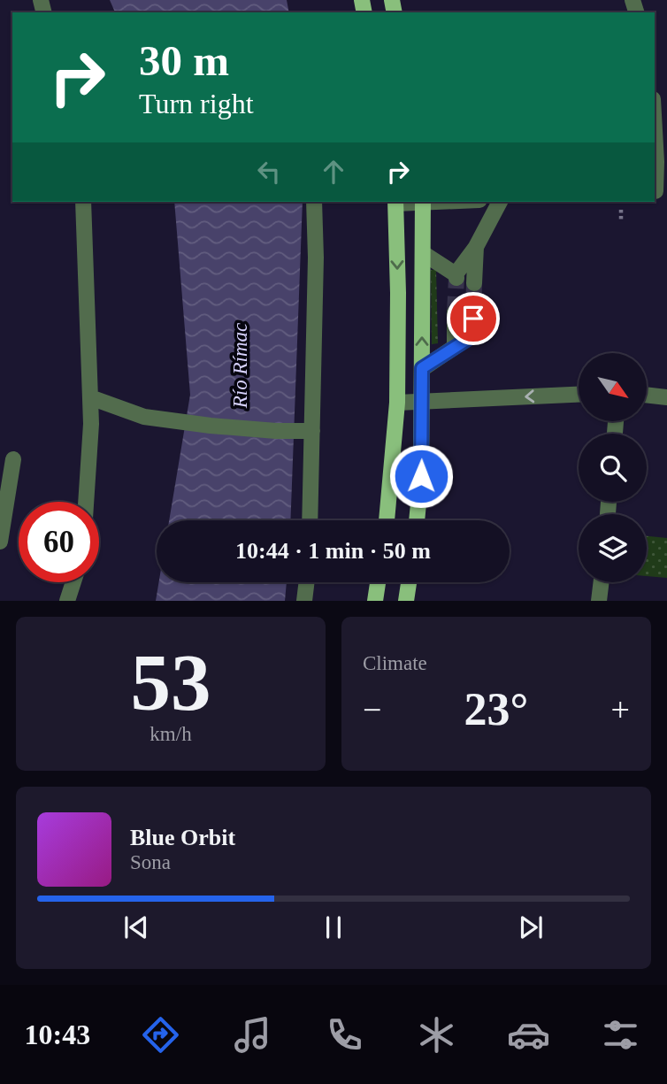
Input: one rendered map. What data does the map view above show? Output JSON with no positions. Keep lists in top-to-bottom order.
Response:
{
  "water": ["Río Rímac"],
  "north": "bottom right",
  "page": {
    "turn": ["30 m", "Turn right"],
    "limit": "60",
    "trip": "10:44 · 1 min · 50 m",
    "tile": [
      ["53", "km/h"],
      "Climate"
    ],
    "heat": ["−", "23°", "+"],
    "song": ["Blue Orbit", "Sona"],
    "tabs": "10:43"
  }
}
